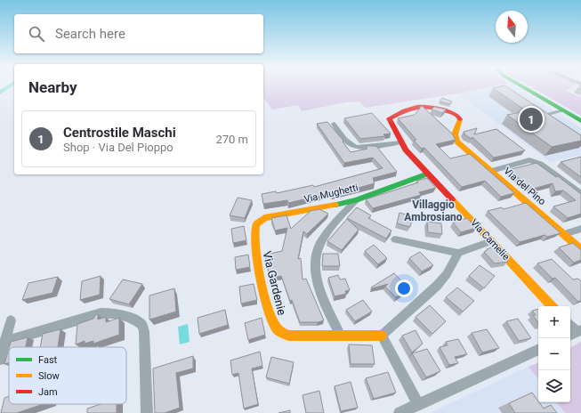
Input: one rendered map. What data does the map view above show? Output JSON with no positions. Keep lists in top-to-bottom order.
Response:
{
  "streets": {
    "street": [
      "Via del Pino",
      "Via Mughetti",
      "Via Camelie",
      "Via Gardenie"
    ]
  },
  "crossings": [
    ["Via del Pino", "Via Camelie"],
    ["Via Mughetti", "Via Camelie"],
    ["Via Mughetti", "Via Gardenie"]
  ],
  "districts": ["Villaggio Ambrosiano"],
  "legend": ["Fast", "Slow", "Jam"],
  "north": "top",
  "page": {
    "search": "Search here",
    "heading": "Nearby",
    "pins": "1",
    "list": [
      {
        "mark": "1",
        "name": "Centrostile Maschi",
        "note": "Shop · Via Del Pioppo",
        "value": "270 m"
      }
    ],
    "map_buttons": ["+", "−"]
  }
}
